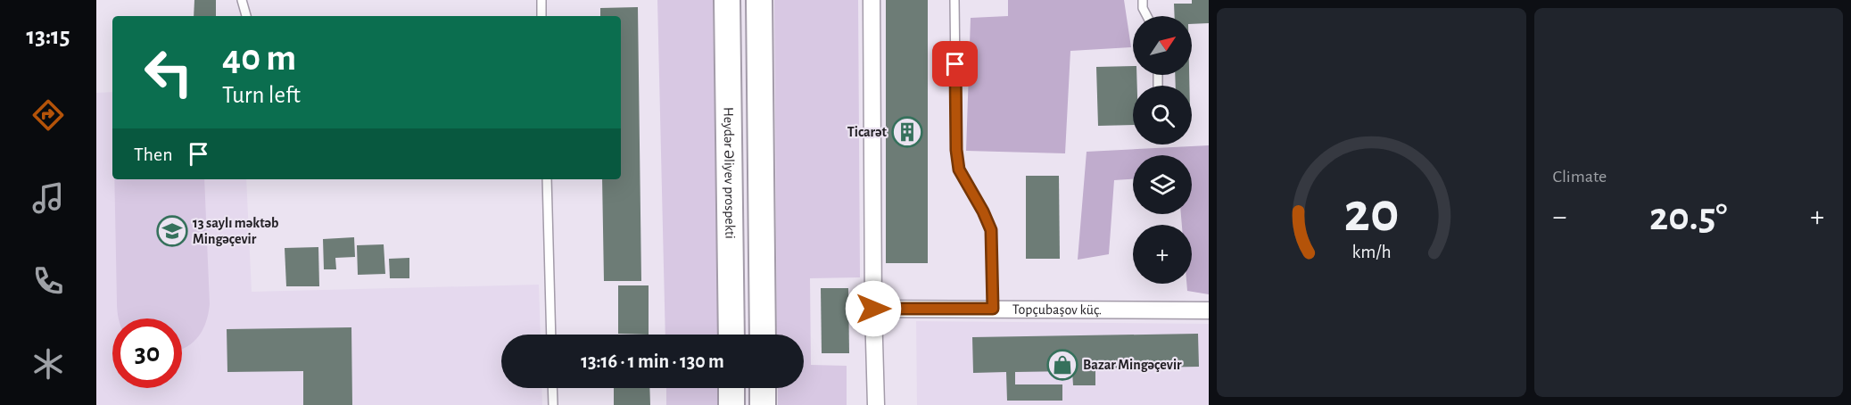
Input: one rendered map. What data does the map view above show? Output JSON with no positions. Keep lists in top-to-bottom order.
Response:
{
  "streets": {
    "main road": ["Heydər Əliyev prospekti"],
    "street": ["Topçubaşov küç."]
  },
  "places": {
    "building": ["Ticarət"],
    "school or university": ["13 saylı məktəb Mingəçevir"],
    "shop": ["Bazar Mingəçevir"]
  },
  "north": "top right",
  "page": {
    "tabs": "13:15",
    "tile": "Climate",
    "map_buttons": "+",
    "turn": ["40 m", "Turn left"],
    "then": "Then",
    "heat": ["−", "20.5°", "+"],
    "limit": "30",
    "trip": "13:16 · 1 min · 130 m",
    "gauge": ["20", "km/h"]
  }
}
